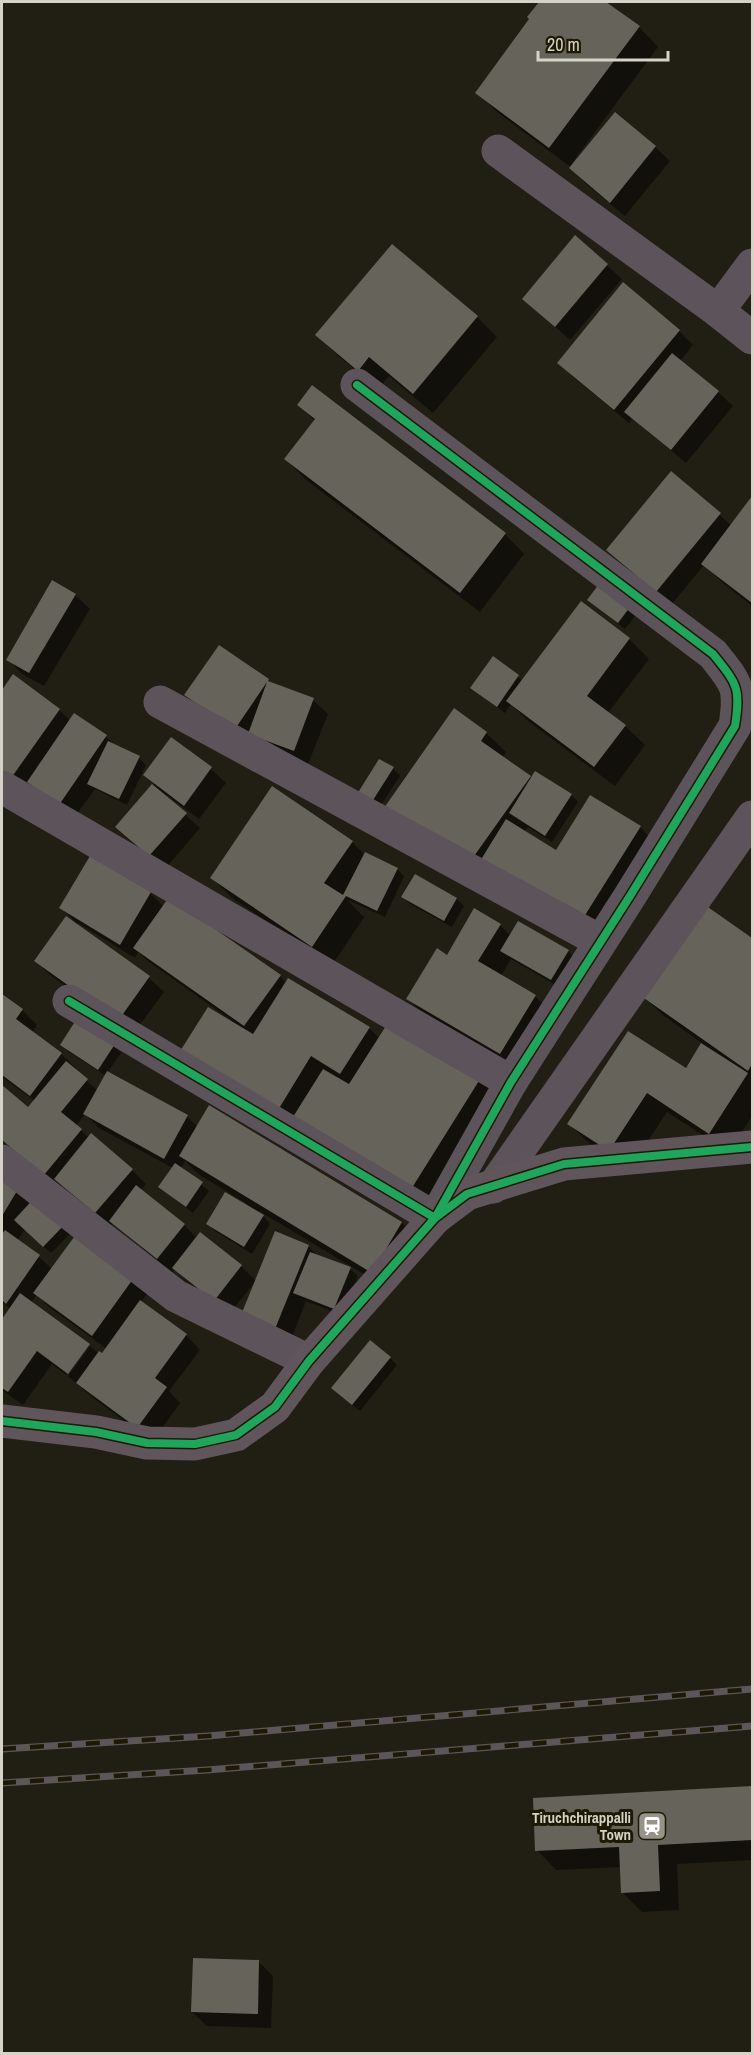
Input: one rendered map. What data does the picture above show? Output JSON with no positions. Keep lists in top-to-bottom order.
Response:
{
  "places": {
    "station": ["Tiruchchirappalli Town"]
  },
  "scale_bar": "20 m"
}
